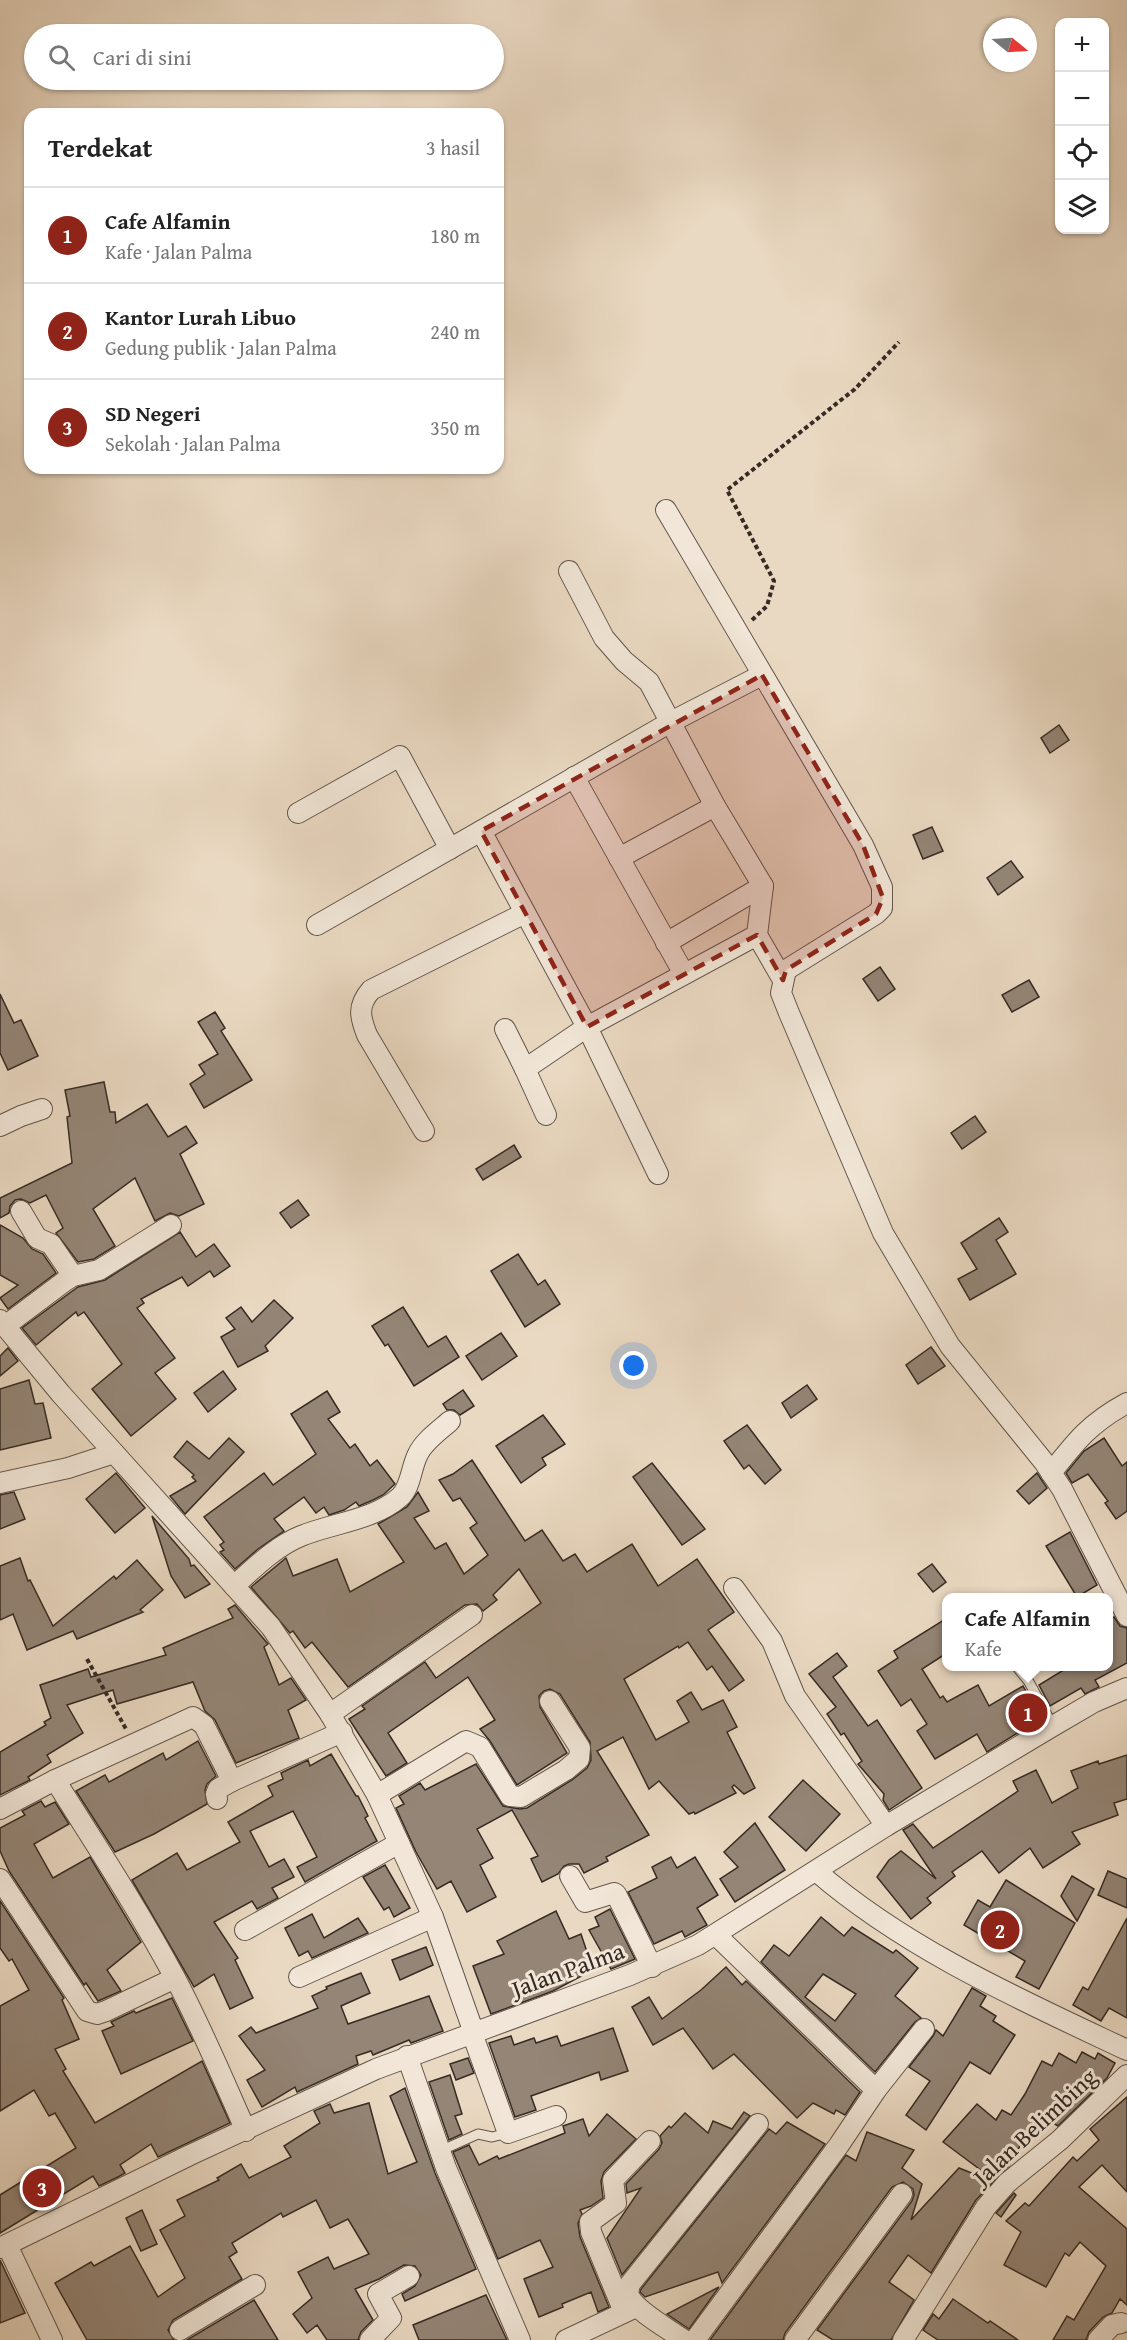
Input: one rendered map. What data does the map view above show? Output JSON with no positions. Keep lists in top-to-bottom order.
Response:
{
  "streets": {
    "street": ["Jalan Palma", "Jalan Belimbing"]
  },
  "north": "right",
  "page": {
    "map_buttons": ["+", "−"],
    "search": "Cari di sini",
    "heading": ["Terdekat", "3 hasil"],
    "list": [
      {
        "mark": "1",
        "name": "Cafe Alfamin",
        "note": "Kafe · Jalan Palma",
        "value": "180 m"
      },
      {
        "mark": "2",
        "name": "Kantor Lurah Libuo",
        "note": "Gedung publik · Jalan Palma",
        "value": "240 m"
      },
      {
        "mark": "3",
        "name": "SD Negeri",
        "note": "Sekolah · Jalan Palma",
        "value": "350 m"
      }
    ],
    "popup": ["Cafe Alfamin", "Kafe"],
    "pins": ["1", "2", "3"]
  }
}
